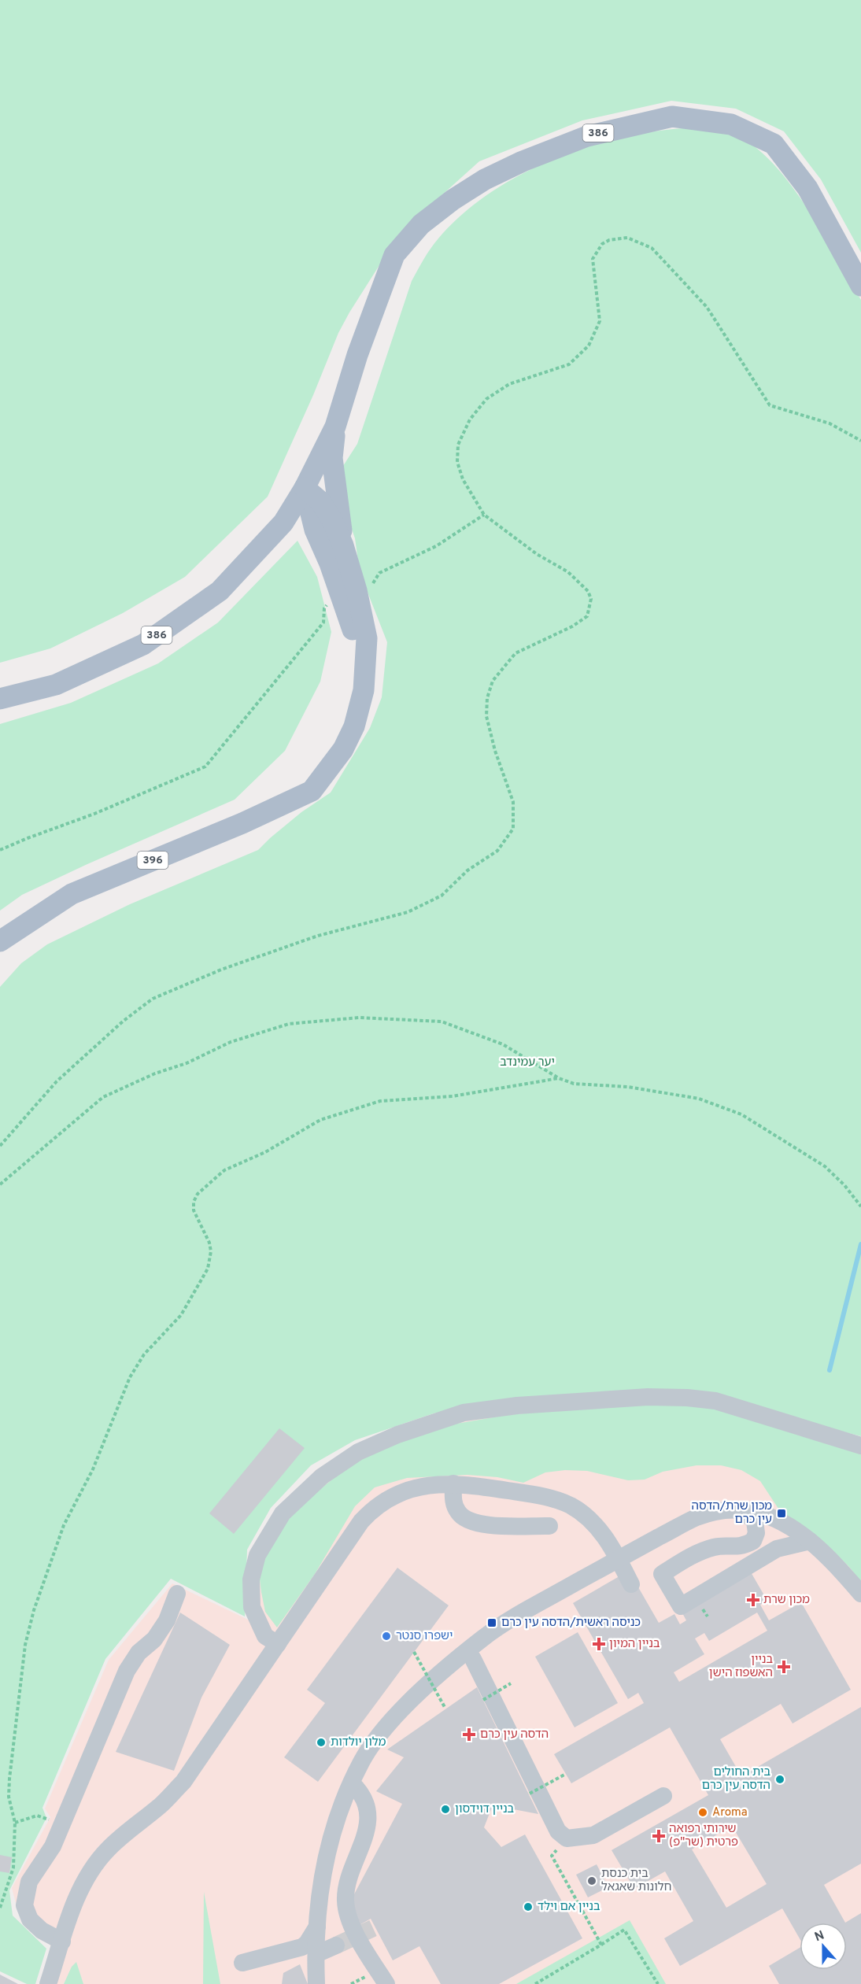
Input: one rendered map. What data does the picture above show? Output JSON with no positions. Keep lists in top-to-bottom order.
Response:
{
  "streets": {
    "main road": ["386", "396"]
  },
  "crossings": [
    ["386", "396"]
  ],
  "parks": ["יער עמינדב"],
  "places": {
    "transit": ["מכון שרת/הדסה עין כרם", "כניסה ראשית/הדסה עין כרם"],
    "health": [
      "מכון שרת",
      "בניין המיון",
      "בניין האשפוז הישן",
      "הדסה עין כרם",
      "שירותי רפואה פרטית (שר\"פ)"
    ],
    "other": [
      "ישפרו סנטר",
      "מלון יולדות",
      "בית החולים הדסה עין כרם",
      "בניין דוידסון",
      "Aroma",
      "בית כנסת חלונות שאגאל",
      "בניין אם וילד"
    ]
  },
  "north": "top"
}
